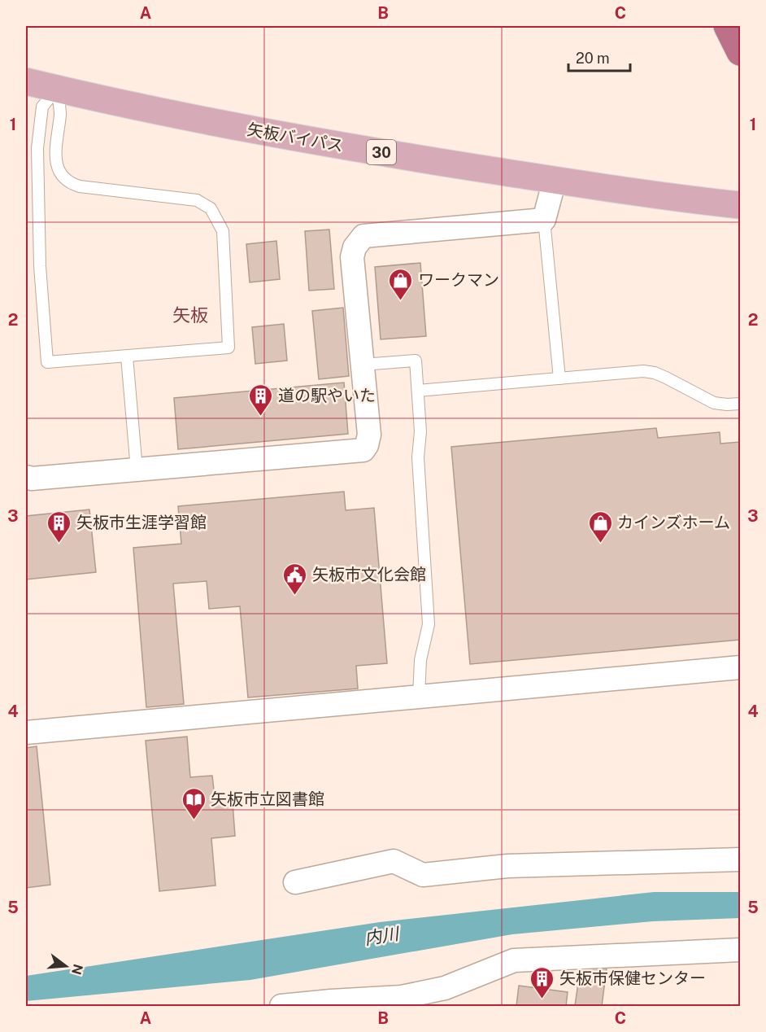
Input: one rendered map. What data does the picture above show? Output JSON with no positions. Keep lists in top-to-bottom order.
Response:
{
  "streets": {
    "main road": ["矢板バイパス", "30"]
  },
  "districts": ["矢板"],
  "water": ["内川"],
  "places": {
    "shop": ["ワークマン", "カインズホーム"],
    "building": ["道の駅やいた", "矢板市生涯学習館", "矢板市保健センター"],
    "public building": ["矢板市文化会館"],
    "library": ["矢板市立図書館"]
  },
  "scale_bar": "20 m",
  "north": "right",
  "grid": {
    "columns": ["A", "B", "C"],
    "rows": [
      "1",
      "2",
      "3",
      "4",
      "5"
    ]
  }
}
